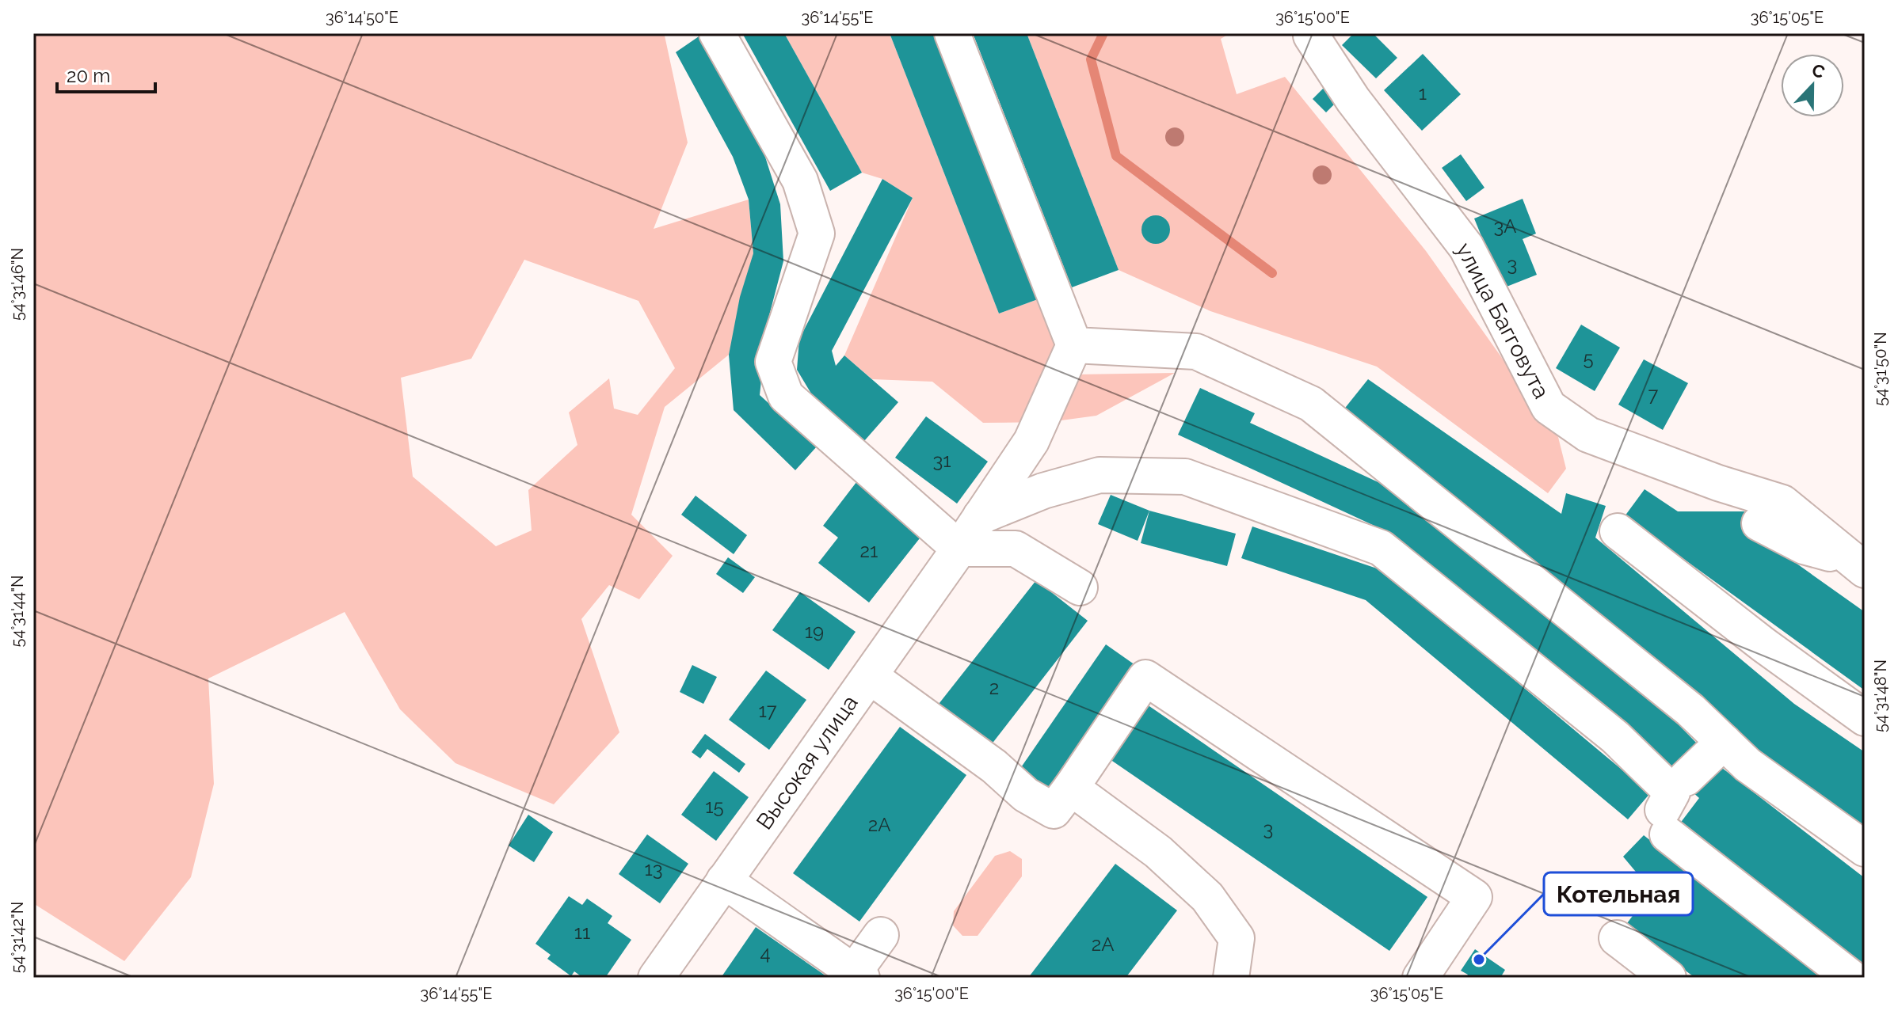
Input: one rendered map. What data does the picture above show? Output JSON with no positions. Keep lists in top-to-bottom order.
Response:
{
  "streets": {
    "street": ["улица Багговута", "Высокая улица"]
  },
  "places": ["Котельная"],
  "house_numbers": [
    "1",
    "3А",
    "3",
    "5",
    "7",
    "31",
    "21",
    "19",
    "2",
    "17",
    "15",
    "2А",
    "3",
    "13",
    "11",
    "2А",
    "4"
  ],
  "scale_bar": "20 m",
  "north": "top",
  "coordinates": [
    "36°14'50\"E",
    "36°14'55\"E",
    "36°15'00\"E",
    "36°15'05\"E",
    "54°31'46\"N",
    "54°31'50\"N",
    "54°31'44\"N",
    "54°31'48\"N",
    "54°31'42\"N"
  ]
}
